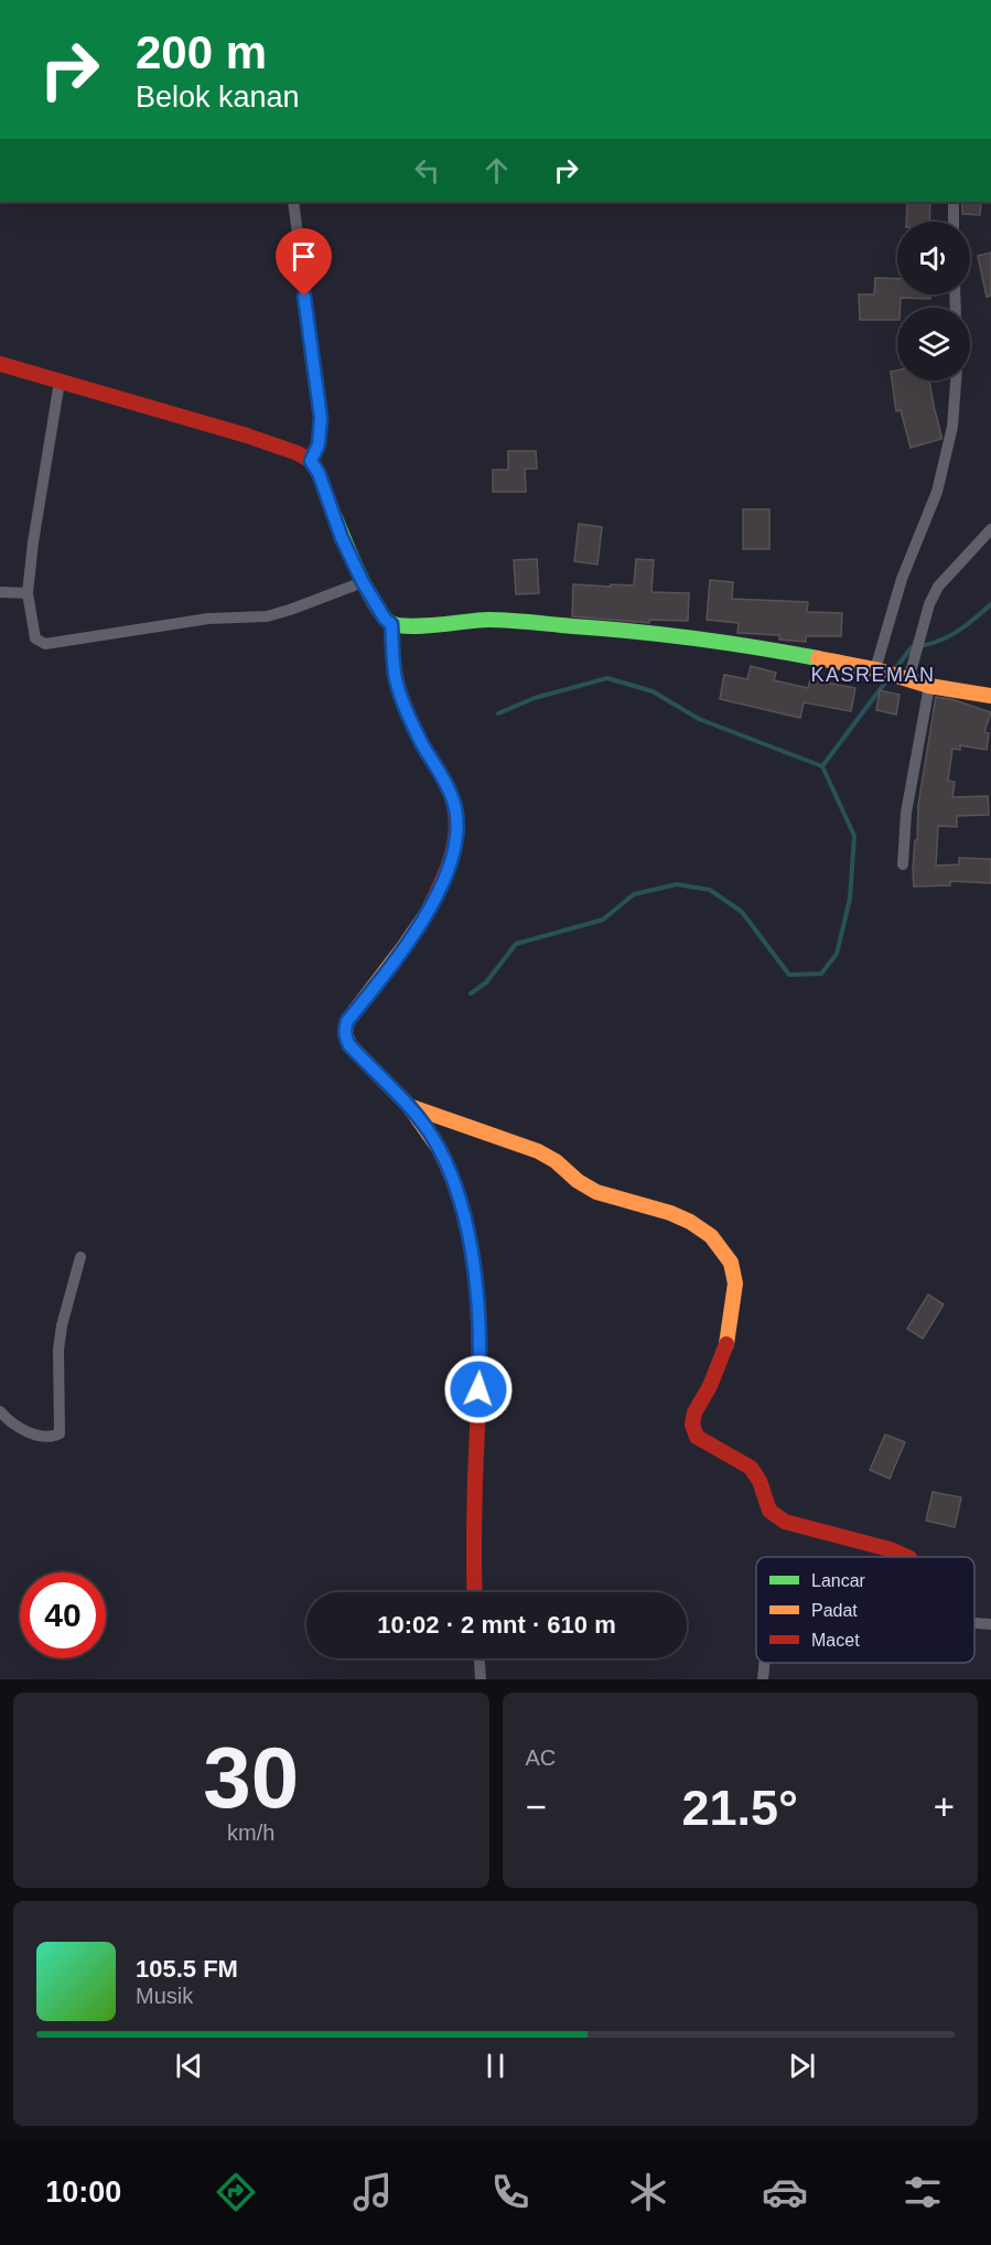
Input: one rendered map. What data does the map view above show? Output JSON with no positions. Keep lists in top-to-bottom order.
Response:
{
  "districts": ["KASREMAN"],
  "legend": ["Lancar", "Padat", "Macet"],
  "page": {
    "turn": ["200 m", "Belok kanan"],
    "limit": "40",
    "trip": "10:02 · 2 mnt · 610 m",
    "tile": [
      ["30", "km/h"],
      "AC"
    ],
    "heat": ["−", "21.5°", "+"],
    "song": ["105.5 FM", "Musik"],
    "tabs": "10:00"
  }
}
